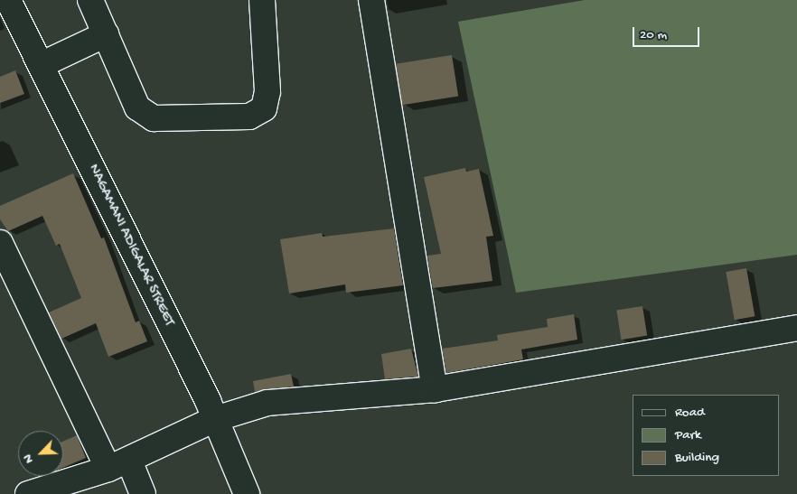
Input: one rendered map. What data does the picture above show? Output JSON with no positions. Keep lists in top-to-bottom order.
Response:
{
  "streets": {
    "street": ["NAGAMANI ADIGALAR STREET"]
  },
  "legend": ["Road", "Park", "Building"],
  "scale_bar": "20 m",
  "north": "bottom left"
}
